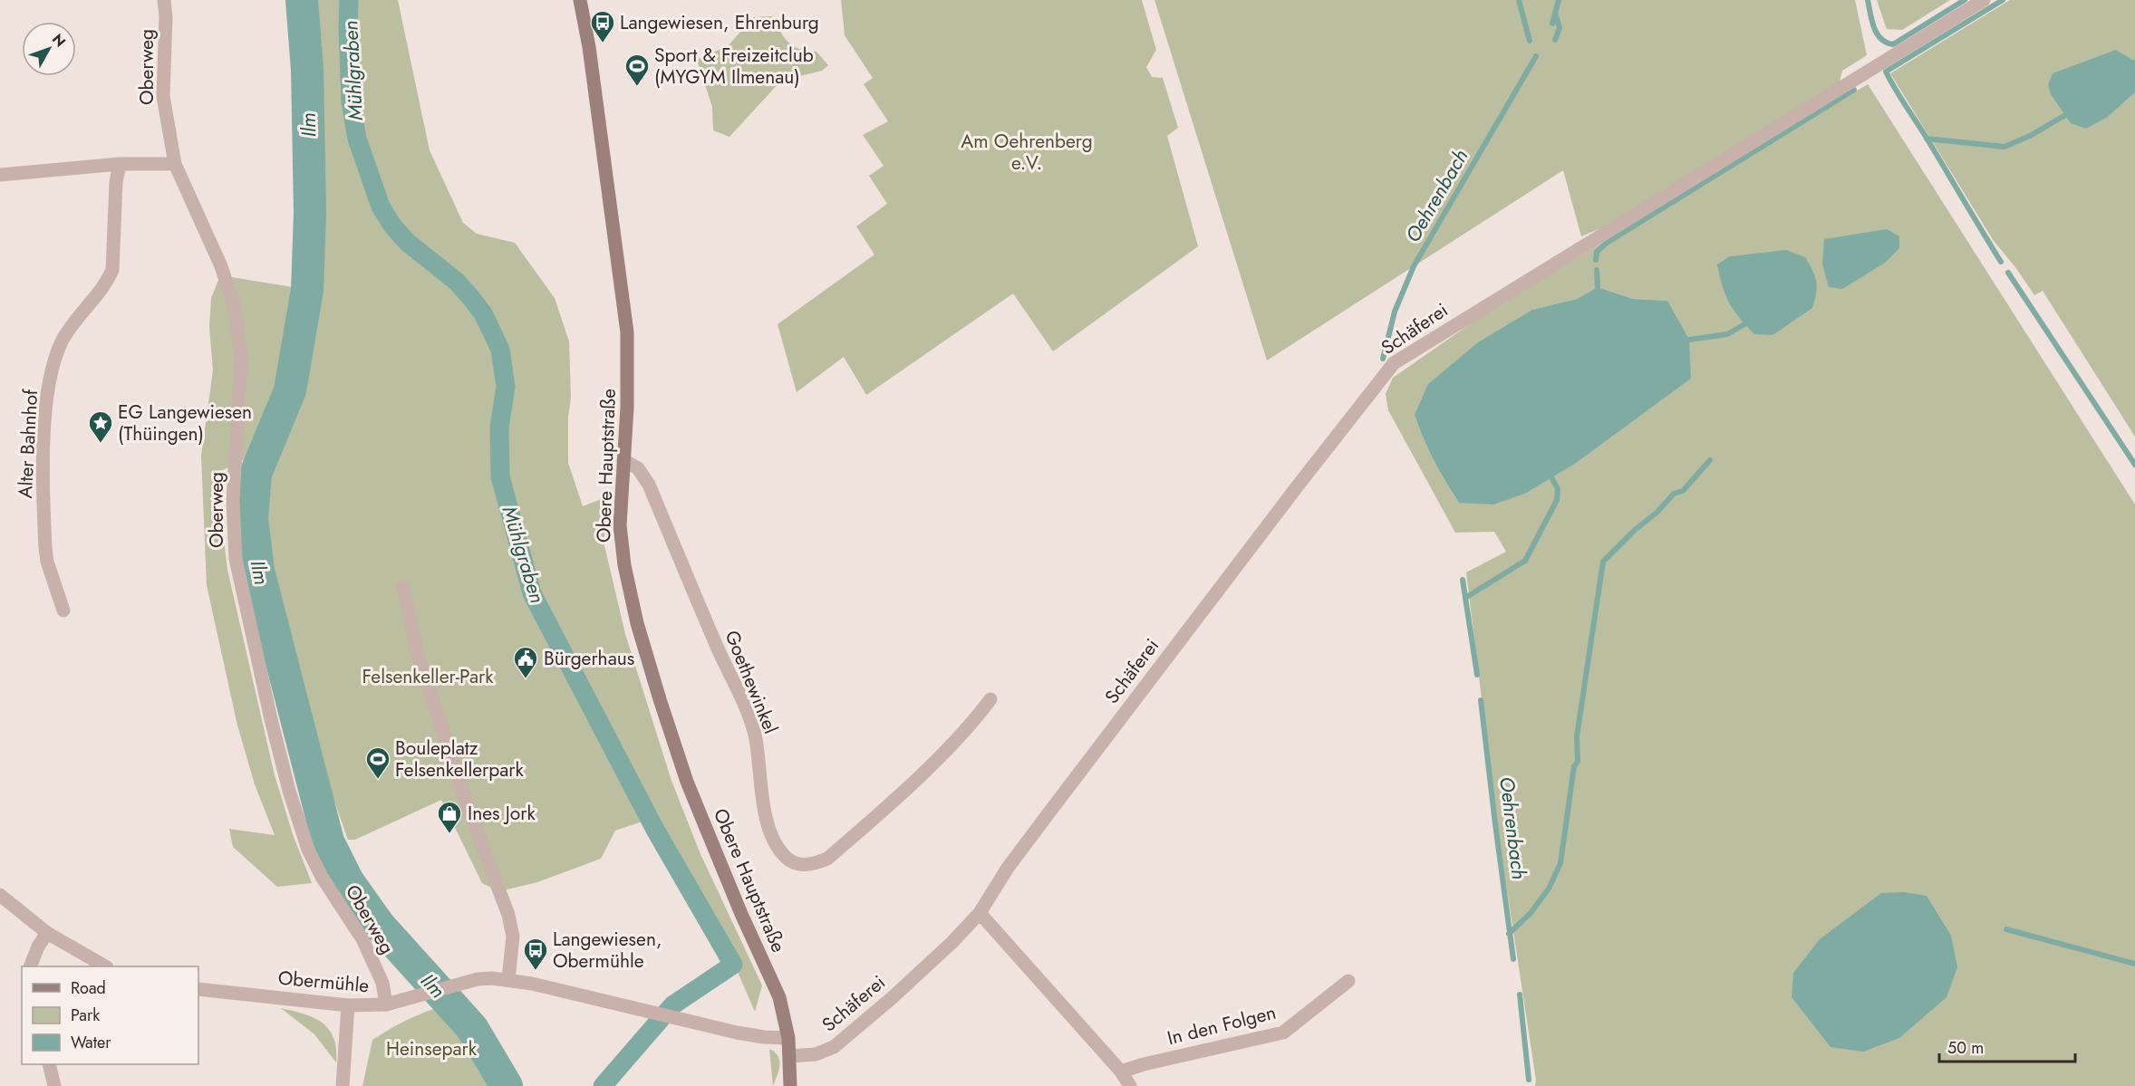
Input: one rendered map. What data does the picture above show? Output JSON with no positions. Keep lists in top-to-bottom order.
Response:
{
  "streets": {
    "main road": ["Obere Hauptstraße"],
    "street": [
      "Oberweg",
      "Schäferei",
      "Alter Bahnhof",
      "Goethewinkel",
      "Obermühle",
      "In den Folgen"
    ]
  },
  "crossings": [
    ["Oberweg", "Obermühle"],
    ["Schäferei", "Obere Hauptstraße"],
    ["Obere Hauptstraße", "Goethewinkel"],
    ["Obere Hauptstraße", "Obermühle"]
  ],
  "water": ["Mühlgraben", "Ilm", "Oehrenbach"],
  "parks": ["Am Oehrenberg e.V.", "Felsenkeller-Park", "Heinsepark"],
  "places": {
    "bus stop": ["Langewiesen, Ehrenburg", "Langewiesen, Obermühle"],
    "sports": ["Sport & Freizeitclub (MYGYM Ilmenau)", "Bouleplatz Felsenkellerpark"],
    "place": ["EG Langewiesen (Thüingen)"],
    "public building": ["Bürgerhaus"],
    "shop": ["Ines Jork"]
  },
  "legend": ["Road", "Park", "Water"],
  "scale_bar": "50 m",
  "north": "top right"
}
